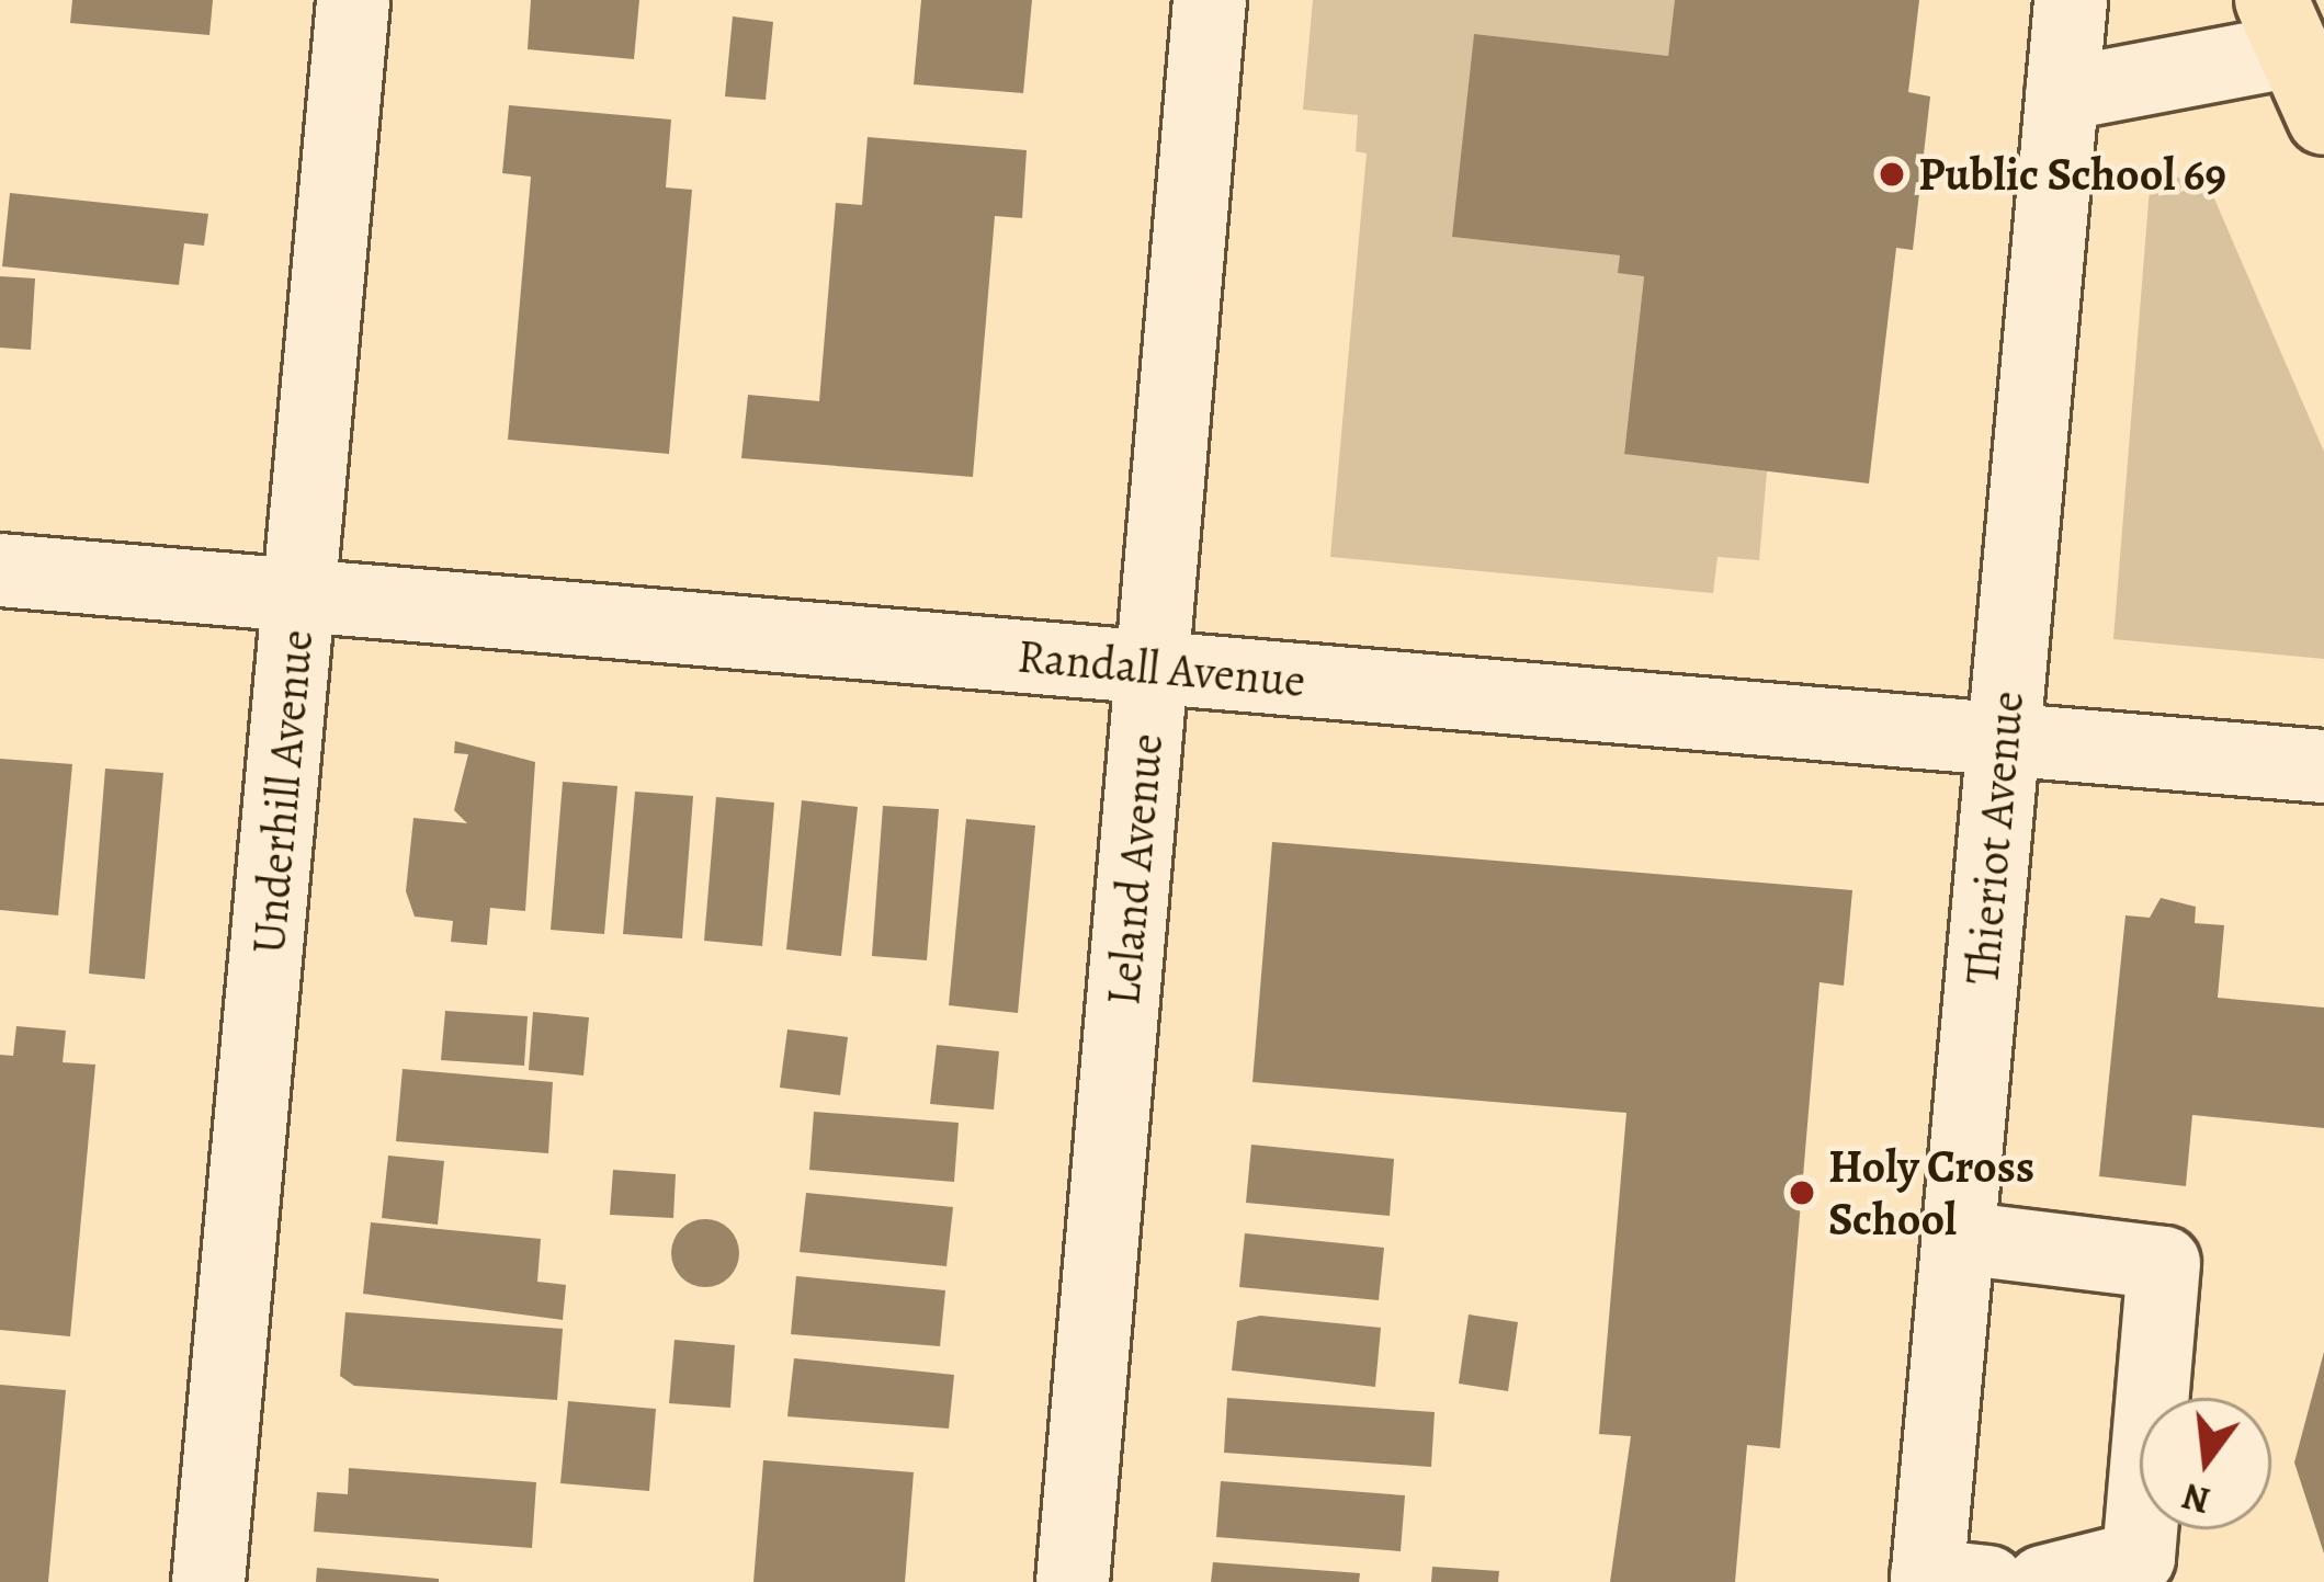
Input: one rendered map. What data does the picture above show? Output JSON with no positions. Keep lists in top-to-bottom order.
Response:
{
  "streets": {
    "street": [
      "Randall Avenue",
      "Underhill Avenue",
      "Thieriot Avenue",
      "Leland Avenue"
    ]
  },
  "crossings": [
    ["Randall Avenue", "Underhill Avenue"],
    ["Randall Avenue", "Thieriot Avenue"],
    ["Randall Avenue", "Leland Avenue"]
  ],
  "places": ["Public School 69", "Holy Cross School"],
  "north": "bottom"
}
